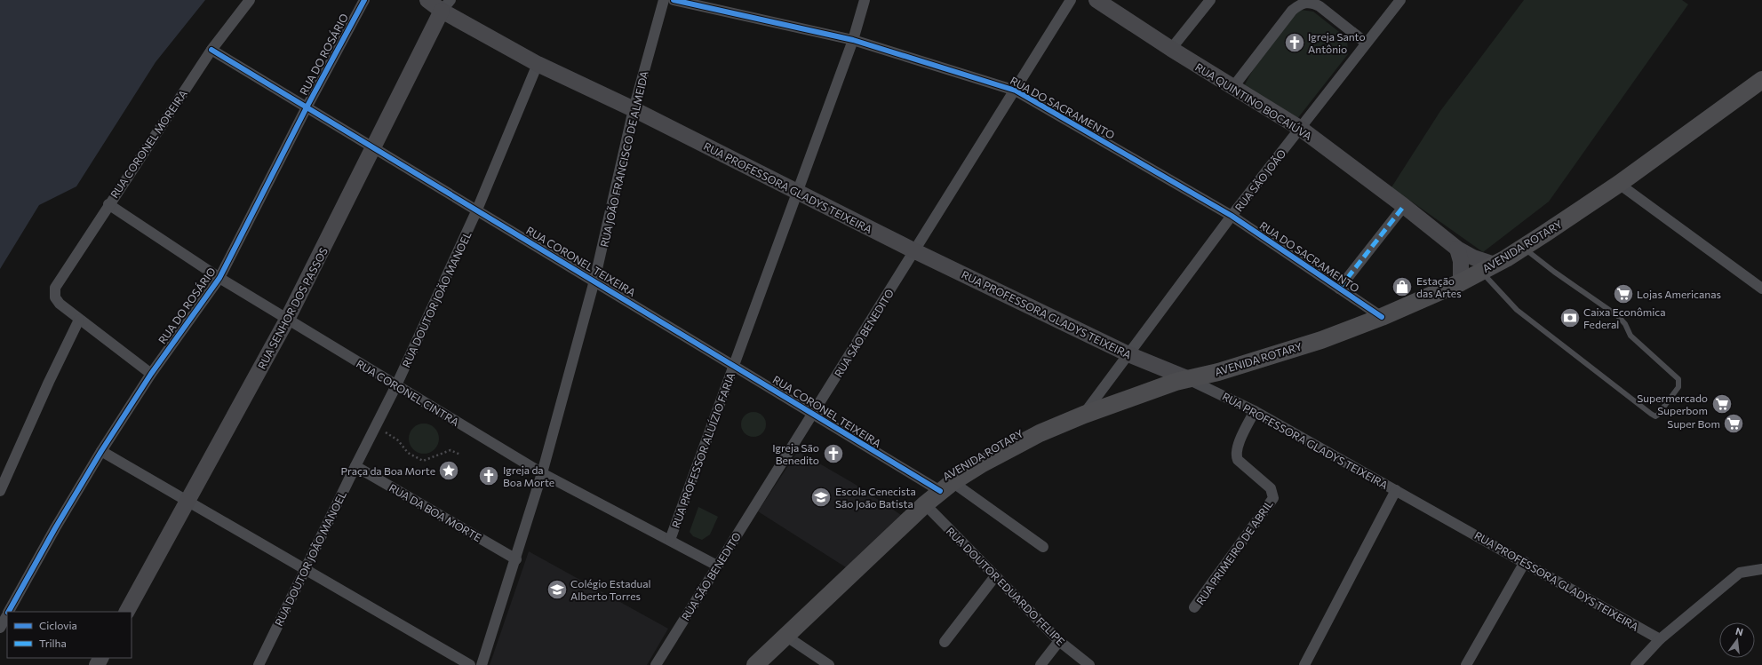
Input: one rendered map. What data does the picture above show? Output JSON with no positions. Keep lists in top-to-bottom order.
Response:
{
  "streets": {
    "main road": [
      "RUA QUINTINO BOCAIÚVA",
      "RUA PROFESSORA GLADYS TEIXEIRA",
      "AVENIDA ROTARY",
      "RUA SENHOR DOS PASSOS"
    ],
    "street": [
      "RUA DO ROSÁRIO",
      "RUA DO SACRAMENTO",
      "RUA CORONEL MOREIRA",
      "RUA JOÃO FRANCISCO DE ALMEIDA",
      "RUA SÃO JOÃO",
      "RUA CORONEL TEIXEIRA",
      "RUA DOUTOR JOÃO MANOEL",
      "RUA SÃO BENEDITO",
      "RUA CORONEL CINTRA",
      "RUA PROFESSOR ALUÍZIO FARIA",
      "RUA DA BOA MORTE",
      "RUA PRIMEIRO DE ABRIL",
      "RUA DOUTOR EDUARDO FELIPE"
    ]
  },
  "crossings": [
    ["RUA DO ROSÁRIO", "RUA CORONEL TEIXEIRA"],
    ["RUA DO ROSÁRIO", "RUA CORONEL CINTRA"],
    ["RUA QUINTINO BOCAIÚVA", "RUA SÃO JOÃO"],
    ["RUA QUINTINO BOCAIÚVA", "AVENIDA ROTARY"],
    ["RUA DO SACRAMENTO", "RUA SÃO JOÃO"],
    ["RUA DO SACRAMENTO", "AVENIDA ROTARY"],
    ["RUA DO SACRAMENTO", "RUA SÃO BENEDITO"],
    ["RUA DO SACRAMENTO", "RUA PROFESSOR ALUÍZIO FARIA"],
    ["RUA CORONEL MOREIRA", "RUA CORONEL TEIXEIRA"],
    ["RUA CORONEL MOREIRA", "RUA CORONEL CINTRA"],
    ["RUA JOÃO FRANCISCO DE ALMEIDA", "RUA PROFESSORA GLADYS TEIXEIRA"],
    ["RUA JOÃO FRANCISCO DE ALMEIDA", "RUA CORONEL TEIXEIRA"],
    ["RUA JOÃO FRANCISCO DE ALMEIDA", "RUA CORONEL CINTRA"],
    ["RUA JOÃO FRANCISCO DE ALMEIDA", "RUA DA BOA MORTE"],
    ["RUA SÃO JOÃO", "RUA PROFESSORA GLADYS TEIXEIRA"],
    ["RUA SÃO JOÃO", "AVENIDA ROTARY"],
    ["RUA PROFESSORA GLADYS TEIXEIRA", "AVENIDA ROTARY"],
    ["RUA PROFESSORA GLADYS TEIXEIRA", "RUA DOUTOR JOÃO MANOEL"],
    ["RUA PROFESSORA GLADYS TEIXEIRA", "RUA SENHOR DOS PASSOS"],
    ["RUA PROFESSORA GLADYS TEIXEIRA", "RUA SÃO BENEDITO"],
    ["RUA PROFESSORA GLADYS TEIXEIRA", "RUA PROFESSOR ALUÍZIO FARIA"],
    ["RUA PROFESSORA GLADYS TEIXEIRA", "RUA PRIMEIRO DE ABRIL"],
    ["AVENIDA ROTARY", "RUA CORONEL TEIXEIRA"],
    ["AVENIDA ROTARY", "RUA DOUTOR EDUARDO FELIPE"],
    ["RUA CORONEL TEIXEIRA", "RUA DOUTOR JOÃO MANOEL"],
    ["RUA CORONEL TEIXEIRA", "RUA SENHOR DOS PASSOS"],
    ["RUA CORONEL TEIXEIRA", "RUA SÃO BENEDITO"],
    ["RUA CORONEL TEIXEIRA", "RUA PROFESSOR ALUÍZIO FARIA"],
    ["RUA DOUTOR JOÃO MANOEL", "RUA CORONEL CINTRA"],
    ["RUA DOUTOR JOÃO MANOEL", "RUA DA BOA MORTE"],
    ["RUA SENHOR DOS PASSOS", "RUA CORONEL CINTRA"],
    ["RUA SÃO BENEDITO", "RUA CORONEL CINTRA"],
    ["RUA CORONEL CINTRA", "RUA PROFESSOR ALUÍZIO FARIA"]
  ],
  "places": {
    "church": ["Igreja Santo Antônio", "Igreja São Benedito", "Igreja da Boa Morte"],
    "shop": ["Estação das Artes"],
    "supermarket": ["Lojas Americanas", "Supermercado Superbom", "Super Bom"],
    "bank": ["Caixa Econômica Federal"],
    "place": ["Praça da Boa Morte"],
    "school or university": ["Escola Cenecista São João Batista", "Colégio Estadual Alberto Torres"]
  },
  "legend": ["Ciclovia", "Trilha"],
  "north": "top"
}
